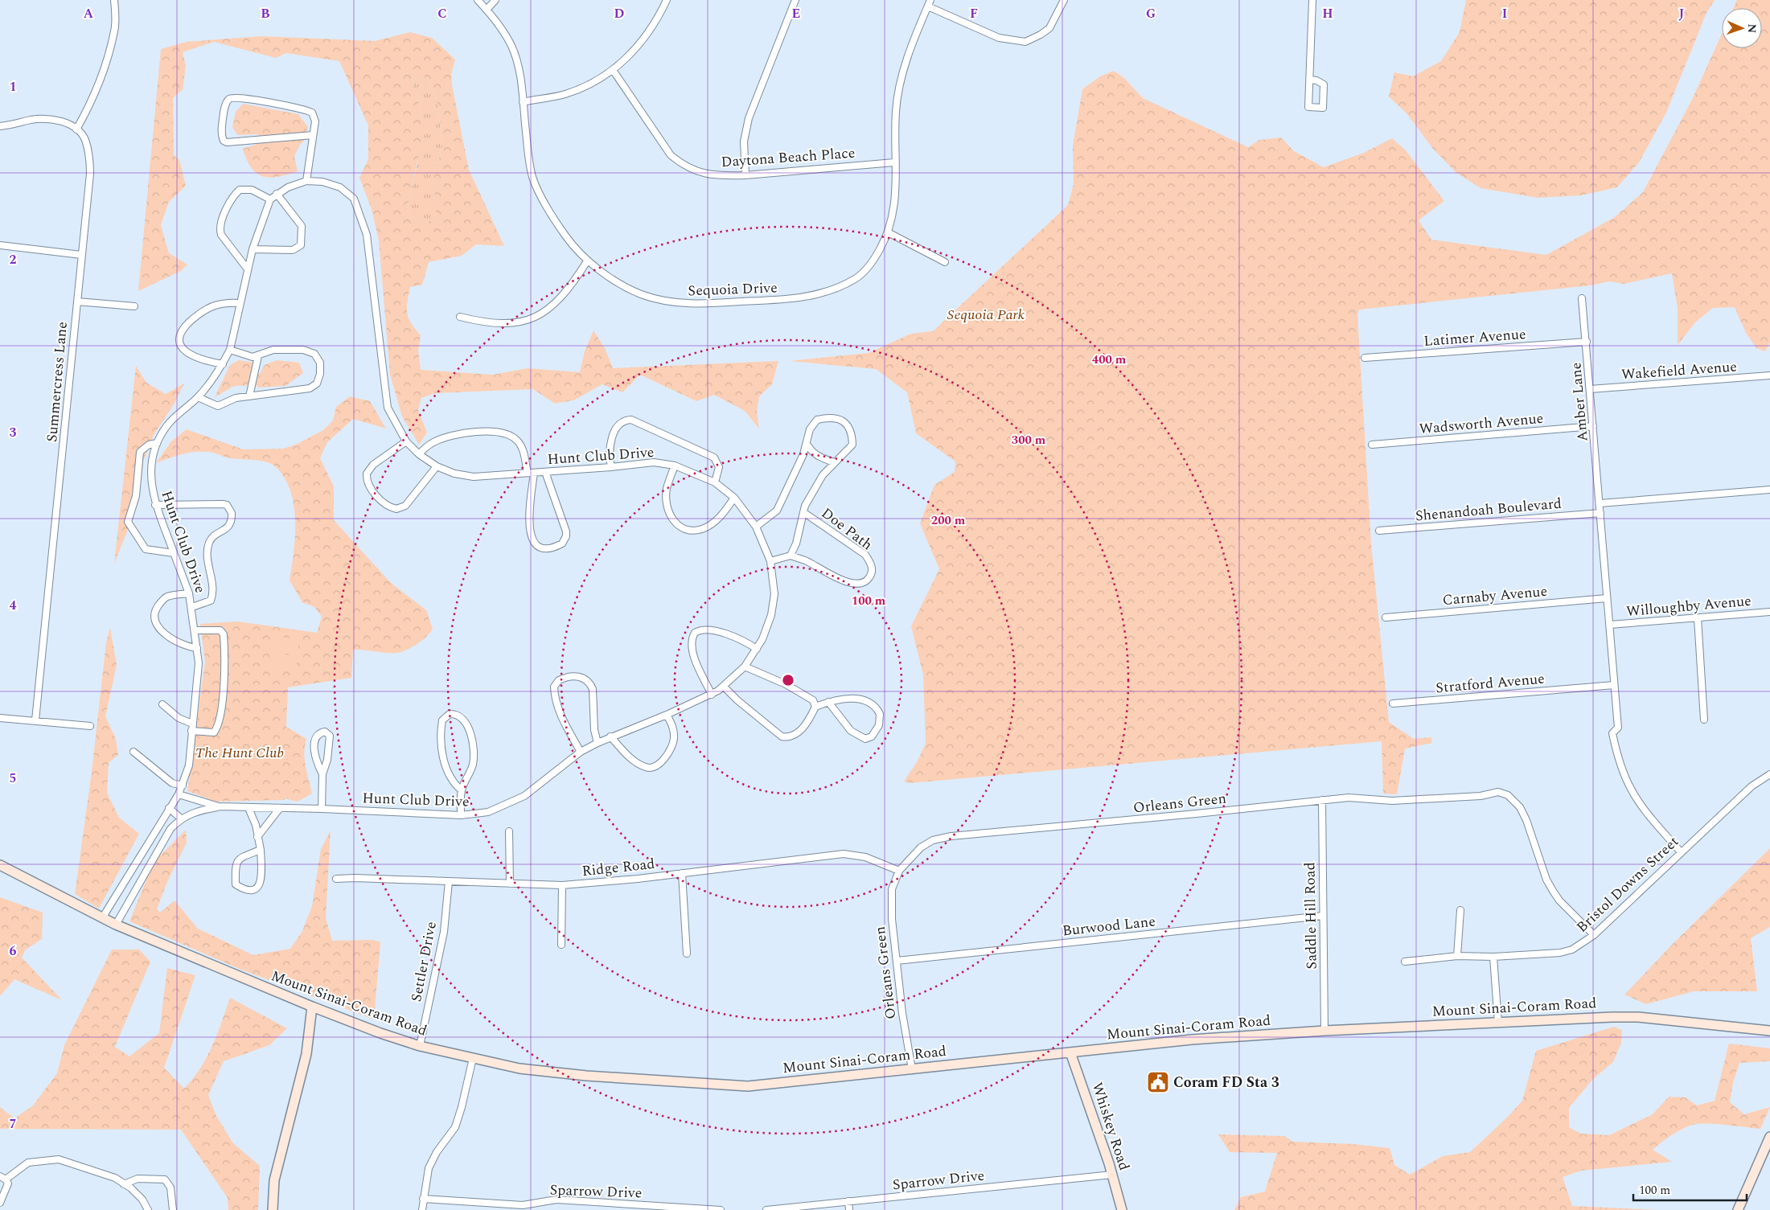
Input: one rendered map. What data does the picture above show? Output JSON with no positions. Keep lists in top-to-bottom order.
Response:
{
  "streets": {
    "main road": ["Mount Sinai-Coram Road", "Whiskey Road"],
    "street": [
      "Daytona Beach Place",
      "Sequoia Drive",
      "Latimer Avenue",
      "Wakefield Avenue",
      "Summercress Lane",
      "Amber Lane",
      "Wadsworth Avenue",
      "Hunt Club Drive",
      "Shenandoah Boulevard",
      "Doe Path",
      "Carnaby Avenue",
      "Willoughby Avenue",
      "Stratford Avenue",
      "Orleans Green",
      "Ridge Road",
      "Bristol Downs Street",
      "Saddle Hill Road",
      "Burwood Lane",
      "Settler Drive",
      "Sparrow Drive"
    ]
  },
  "crossings": [
    ["Daytona Beach Place", "Sequoia Drive"],
    ["Latimer Avenue", "Amber Lane"],
    ["Wakefield Avenue", "Amber Lane"],
    ["Amber Lane", "Wadsworth Avenue"],
    ["Amber Lane", "Shenandoah Boulevard"],
    ["Hunt Club Drive", "Mount Sinai-Coram Road"],
    ["Orleans Green", "Ridge Road"],
    ["Orleans Green", "Bristol Downs Street"],
    ["Orleans Green", "Saddle Hill Road"],
    ["Orleans Green", "Burwood Lane"],
    ["Orleans Green", "Mount Sinai-Coram Road"],
    ["Ridge Road", "Settler Drive"],
    ["Saddle Hill Road", "Burwood Lane"],
    ["Saddle Hill Road", "Mount Sinai-Coram Road"],
    ["Settler Drive", "Mount Sinai-Coram Road"],
    ["Mount Sinai-Coram Road", "Whiskey Road"],
    ["Whiskey Road", "Sparrow Drive"]
  ],
  "parks": ["Sequoia Park", "The Hunt Club"],
  "places": {
    "public building": ["Coram FD Sta 3"]
  },
  "scale_bar": "100 m",
  "north": "right",
  "grid": {
    "columns": [
      "A",
      "B",
      "C",
      "D",
      "E",
      "F",
      "G",
      "H",
      "I",
      "J"
    ],
    "rows": [
      "1",
      "2",
      "3",
      "4",
      "5",
      "6",
      "7"
    ]
  },
  "rings": [
    "400 m",
    "300 m",
    "200 m",
    "100 m"
  ]
}
